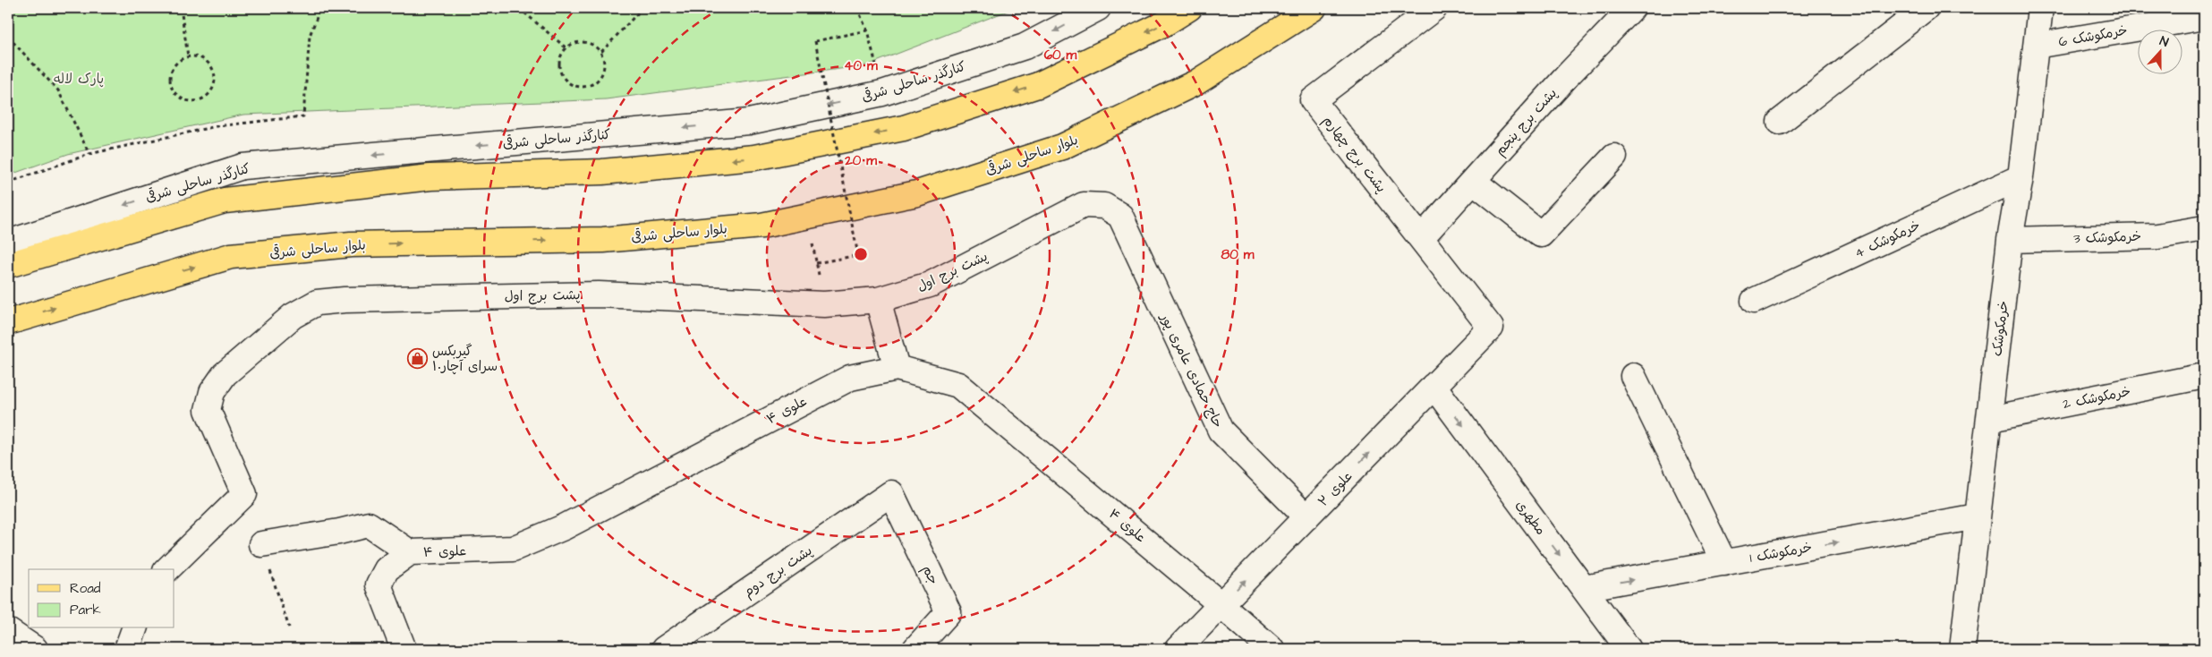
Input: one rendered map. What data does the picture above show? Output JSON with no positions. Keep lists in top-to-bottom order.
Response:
{
  "streets": {
    "main road": ["بلوار ساحلی شرقی"],
    "street": [
      "خرمکوشک 6",
      "کنارگذر ساحلی شرقی",
      "پشت برج پنجم",
      "پشت برج چهارم",
      "خرمکوشک 3",
      "خرمکوشک 4",
      "پشت برج اول",
      "خرمکوشک",
      "حاج حمادی عامری پور",
      "خرمکوشک 2",
      "علوی ۴",
      "علوی ۲",
      "مطهری",
      "خرمکوشک 1",
      "پشت برج دوم",
      "جم"
    ]
  },
  "crossings": [
    ["خرمکوشک 6", "خرمکوشک"],
    ["پشت برج پنجم", "پشت برج چهارم"],
    ["پشت برج چهارم", "علوی ۲"],
    ["خرمکوشک 3", "خرمکوشک"],
    ["خرمکوشک 4", "خرمکوشک"],
    ["پشت برج اول", "حاج حمادی عامری پور"],
    ["خرمکوشک", "خرمکوشک 2"],
    ["خرمکوشک", "خرمکوشک 1"],
    ["حاج حمادی عامری پور", "علوی ۲"],
    ["علوی ۴", "علوی ۲"],
    ["علوی ۲", "مطهری"],
    ["مطهری", "خرمکوشک 1"],
    ["پشت برج دوم", "جم"]
  ],
  "one_way": ["کنارگذر ساحلی شرقی", "علوی ۲", "خرمکوشک 1"],
  "parks": ["پارک لاله"],
  "places": {
    "shop": ["گیربکس سرای آچار۱۰"]
  },
  "legend": ["Road", "Park"],
  "north": "top",
  "rings": [
    "60 m",
    "40 m",
    "20 m",
    "80 m"
  ]
}
